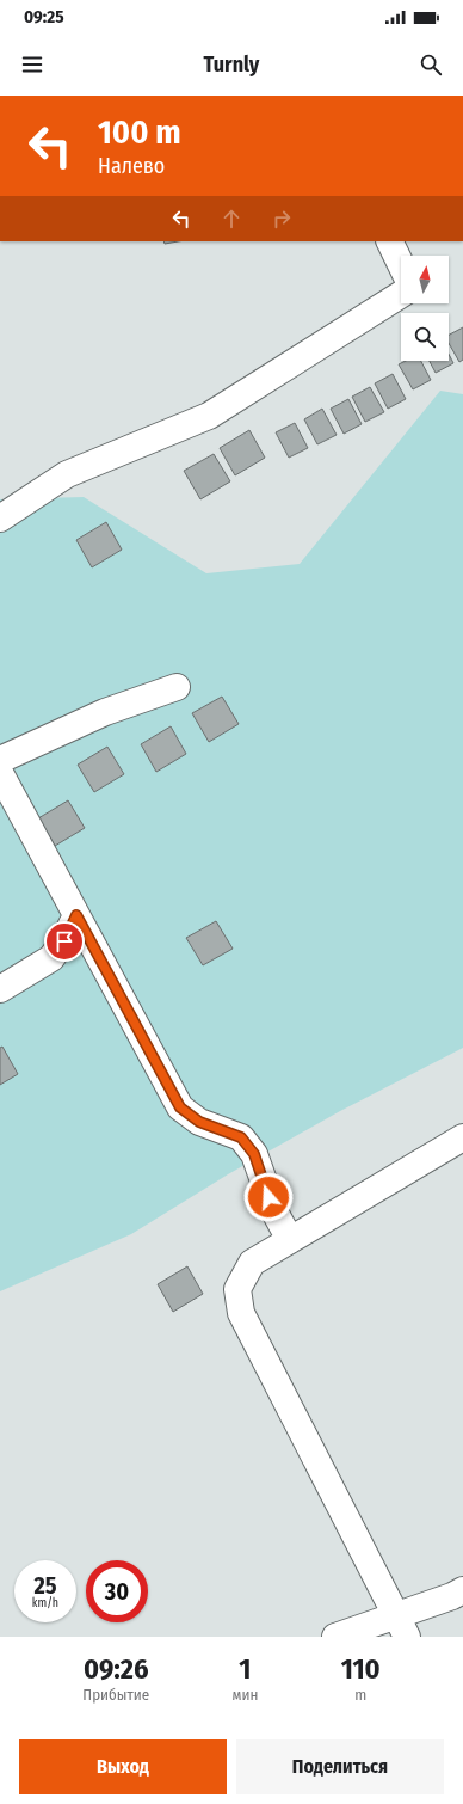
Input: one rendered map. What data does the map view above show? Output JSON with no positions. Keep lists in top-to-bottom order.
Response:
{
  "north": "top",
  "page": {
    "status": "09:25",
    "header": "Turnly",
    "turn": ["100 m", "Налево"],
    "speed": "25 km/h",
    "limit": "30",
    "eta": [
      "09:26",
      "Прибытие",
      "1",
      "мин",
      "110",
      "m"
    ],
    "buttons": ["Выход", "Поделиться"]
  }
}
